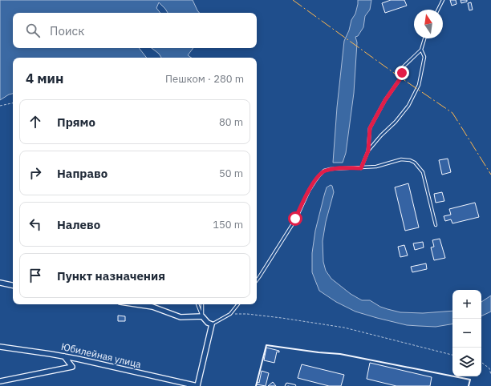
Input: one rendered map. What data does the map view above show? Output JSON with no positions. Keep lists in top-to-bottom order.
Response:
{
  "streets": {
    "street": ["Юбилейная улица"]
  },
  "north": "top",
  "page": {
    "search": "Поиск",
    "heading": ["4 мин", "Пешком · 280 m"],
    "list": [
      ["Прямо", "80 m"],
      ["Направо", "50 m"],
      ["Налево", "150 m"],
      "Пункт назначения"
    ],
    "map_buttons": ["+", "−"]
  }
}
